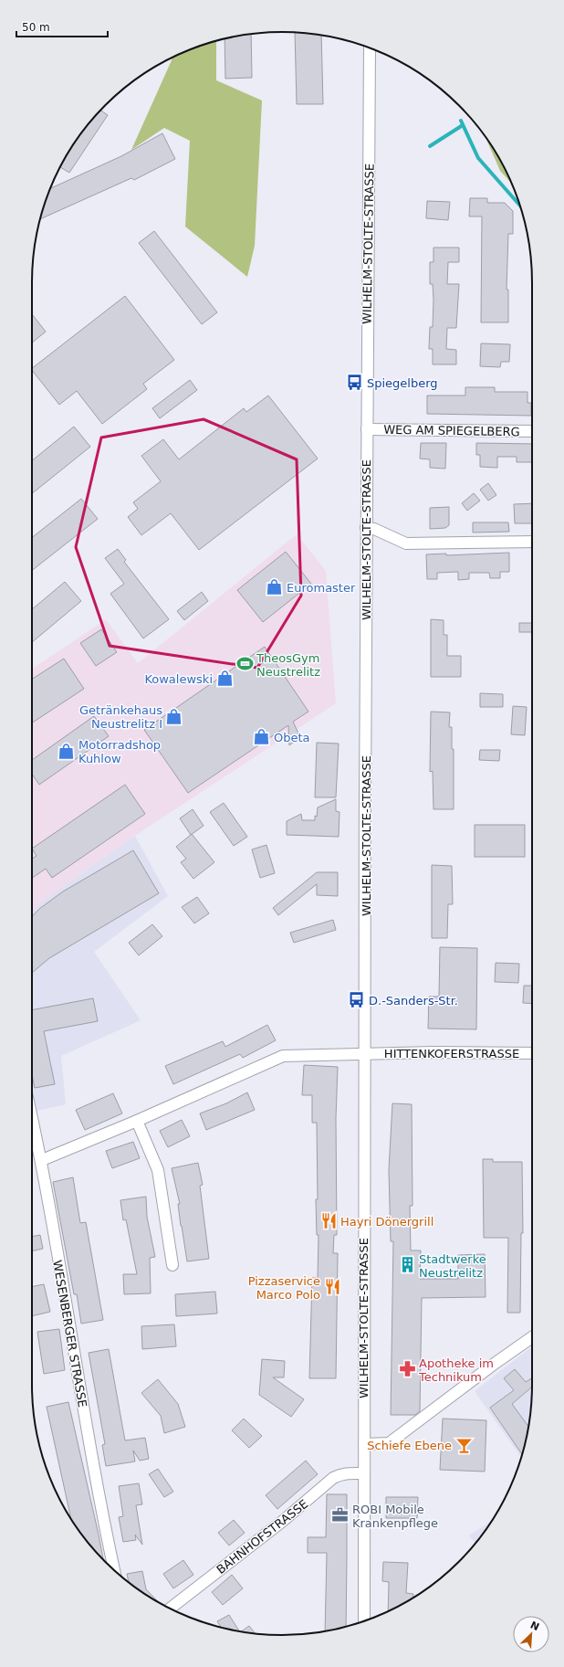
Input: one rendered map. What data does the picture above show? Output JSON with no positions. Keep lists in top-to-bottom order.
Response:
{
  "streets": {
    "street": [
      "WILHELM-STOLTE-STRASSE",
      "WEG AM SPIEGELBERG",
      "HITTENKOFERSTRASSE",
      "WESENBERGER STRASSE",
      "BAHNHOFSTRASSE"
    ]
  },
  "crossings": [
    ["WILHELM-STOLTE-STRASSE", "WEG AM SPIEGELBERG"],
    ["WILHELM-STOLTE-STRASSE", "HITTENKOFERSTRASSE"],
    ["WILHELM-STOLTE-STRASSE", "BAHNHOFSTRASSE"],
    ["HITTENKOFERSTRASSE", "WESENBERGER STRASSE"]
  ],
  "places": {
    "bus stop": ["Spiegelberg", "D.-Sanders-Str."],
    "shop": [
      "Euromaster",
      "Kowalewski",
      "Getränkehaus Neustrelitz I",
      "Obeta",
      "Motorradshop Kuhlow"
    ],
    "sports": ["TheosGym Neustrelitz"],
    "restaurant": ["Hayri Dönergrill", "Pizzaservice Marco Polo"],
    "building": ["Stadtwerke Neustrelitz"],
    "pharmacy": ["Apotheke im Technikum"],
    "bar": ["Schiefe Ebene"],
    "office": ["ROBI Mobile Krankenpflege"]
  },
  "scale_bar": "50 m",
  "north": "top right"
}
